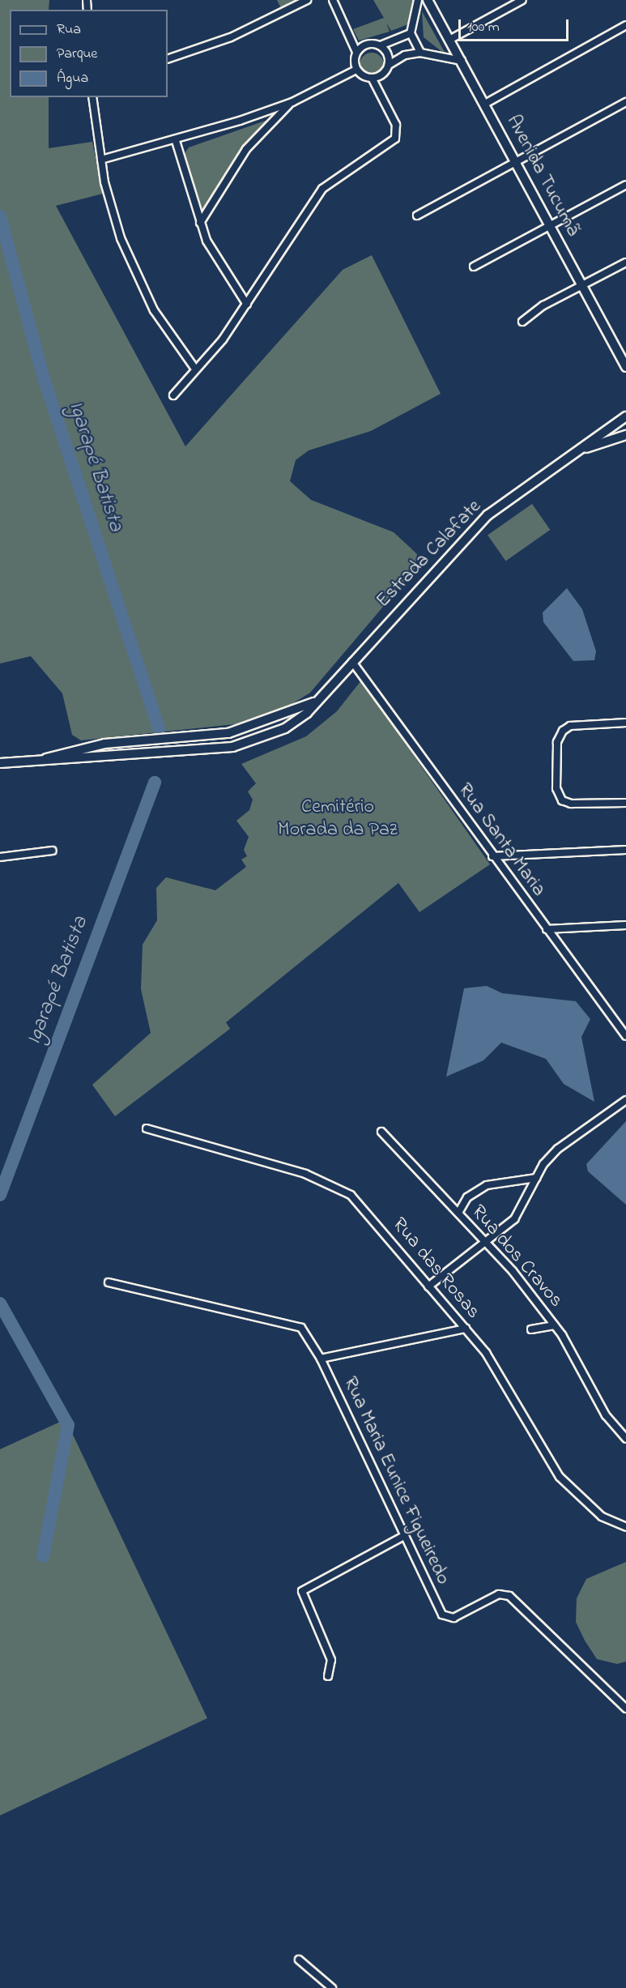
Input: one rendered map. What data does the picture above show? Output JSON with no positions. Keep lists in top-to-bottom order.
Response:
{
  "streets": {
    "street": [
      "Avenida Tucumã",
      "Estrada Calafate",
      "Rua Santa Maria",
      "Rua dos Cravos",
      "Rua das Rosas",
      "Rua Maria Eunice Figueiredo"
    ]
  },
  "crossings": [
    ["Estrada Calafate", "Rua Santa Maria"]
  ],
  "water": ["Igarapé Batista"],
  "parks": ["Cemitério Morada da Paz"],
  "legend": ["Rua", "Parque", "Água"],
  "scale_bar": "100 m"
}
